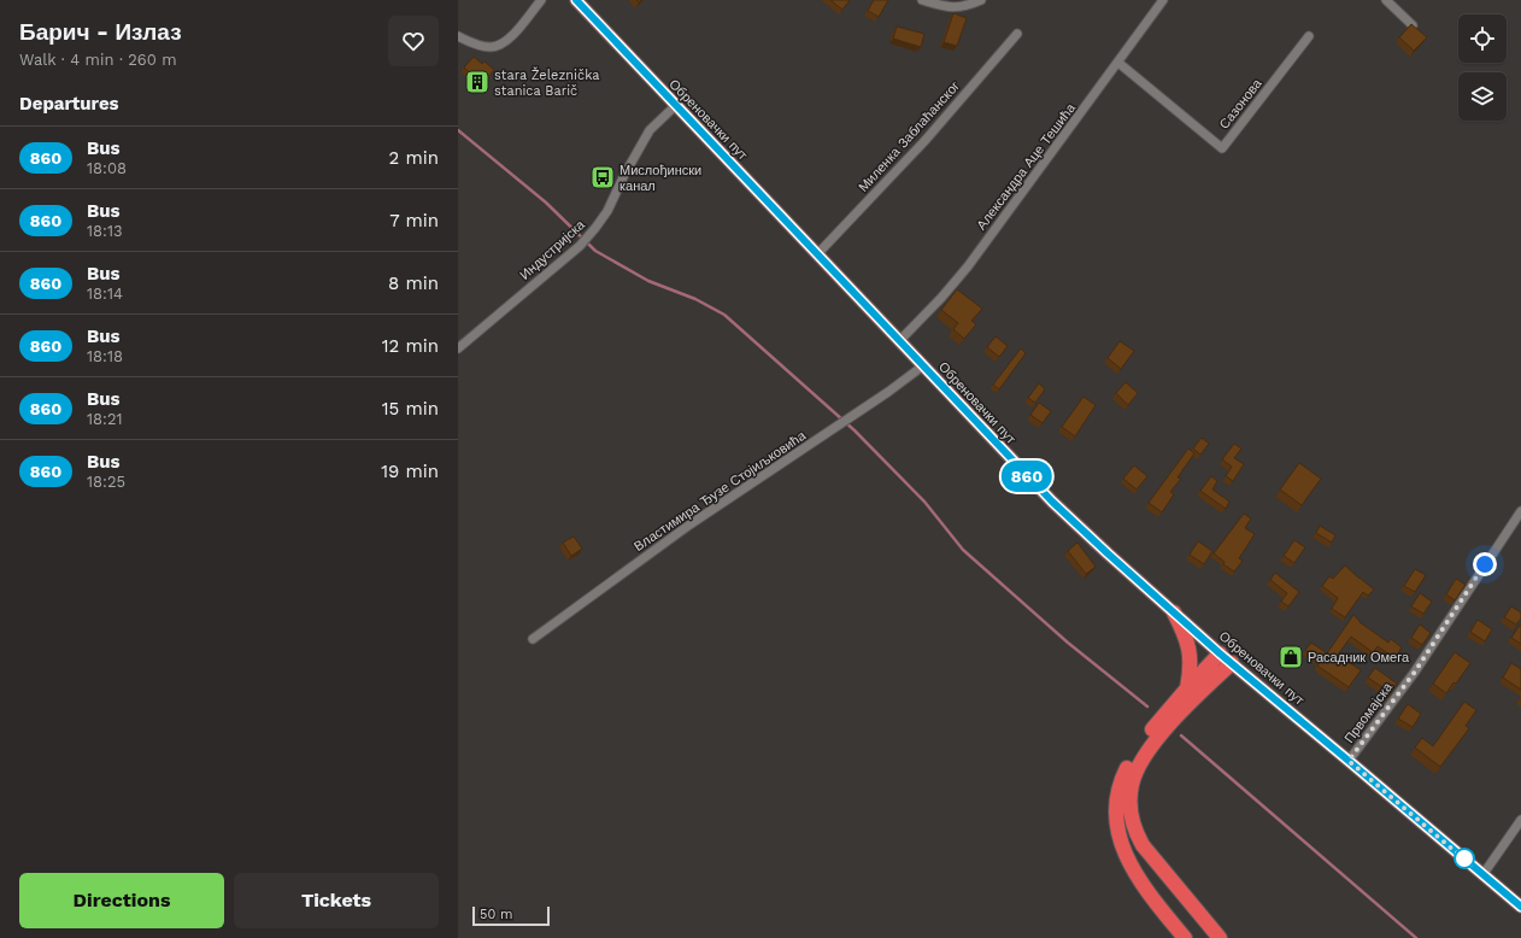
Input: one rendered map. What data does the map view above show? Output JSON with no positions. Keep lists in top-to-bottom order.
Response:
{
  "streets": {
    "main road": ["Обреновачки пут"],
    "street": [
      "Сазонова",
      "Миленка Заблаћанског",
      "Александра Аце Тешића",
      "Индустријска",
      "Властимира Ђузе Стојиљковића",
      "Првомајска"
    ]
  },
  "crossings": [
    ["Сазонова", "Александра Аце Тешића"],
    ["Обреновачки пут", "Миленка Заблаћанског"],
    ["Обреновачки пут", "Александра Аце Тешића"],
    ["Обреновачки пут", "Индустријска"],
    ["Обреновачки пут", "Властимира Ђузе Стојиљковића"],
    ["Обреновачки пут", "Првомајска"]
  ],
  "places": {
    "building": ["stara Železnička stanica Barič"],
    "bus stop": ["Мислођински канал"],
    "shop": ["Расадник Омега"]
  },
  "lines": ["bus line 860"],
  "scale_bar": "50 m",
  "page": {
    "heading": [
      ["Барич - Излаз", "Walk · 4 min · 260 m"],
      "Departures"
    ],
    "on_map": "860",
    "list": [
      {
        "mark": "860",
        "name": "Bus",
        "note": "18:08",
        "value": "2 min"
      },
      {
        "mark": "860",
        "name": "Bus",
        "note": "18:13",
        "value": "7 min"
      },
      {
        "mark": "860",
        "name": "Bus",
        "note": "18:14",
        "value": "8 min"
      },
      {
        "mark": "860",
        "name": "Bus",
        "note": "18:18",
        "value": "12 min"
      },
      {
        "mark": "860",
        "name": "Bus",
        "note": "18:21",
        "value": "15 min"
      },
      {
        "mark": "860",
        "name": "Bus",
        "note": "18:25",
        "value": "19 min"
      }
    ],
    "buttons": ["Directions", "Tickets"],
    "scale": "50 m"
  }
}
